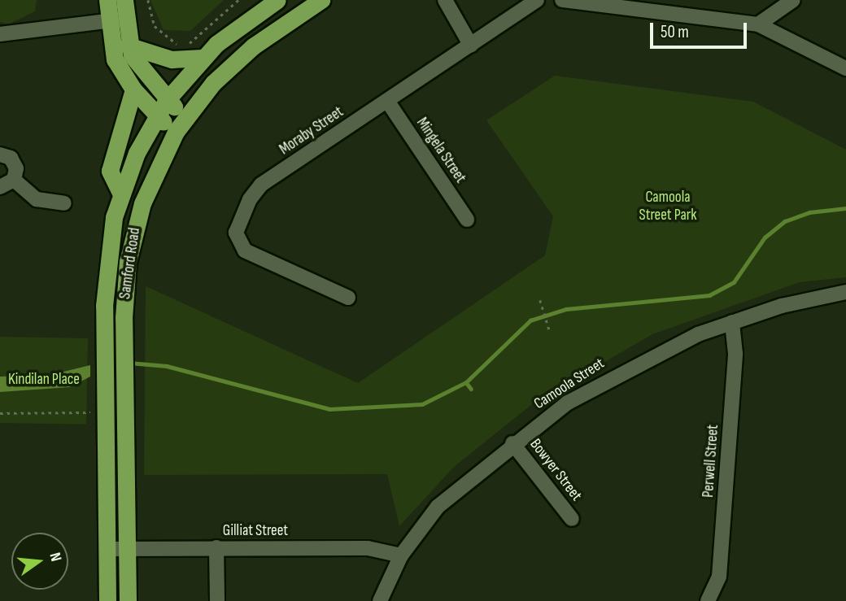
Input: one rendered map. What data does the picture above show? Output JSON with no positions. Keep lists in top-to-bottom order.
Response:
{
  "streets": {
    "main road": ["Samford Road"],
    "street": [
      "Moraby Street",
      "Mingela Street",
      "Camoola Street",
      "Perwell Street",
      "Bowyer Street",
      "Gilliat Street"
    ]
  },
  "crossings": [
    ["Moraby Street", "Mingela Street"],
    ["Samford Road", "Gilliat Street"],
    ["Camoola Street", "Perwell Street"],
    ["Camoola Street", "Bowyer Street"],
    ["Camoola Street", "Gilliat Street"]
  ],
  "parks": ["Camoola Street Park", "Kindilan Place"],
  "scale_bar": "50 m",
  "north": "right"
}
